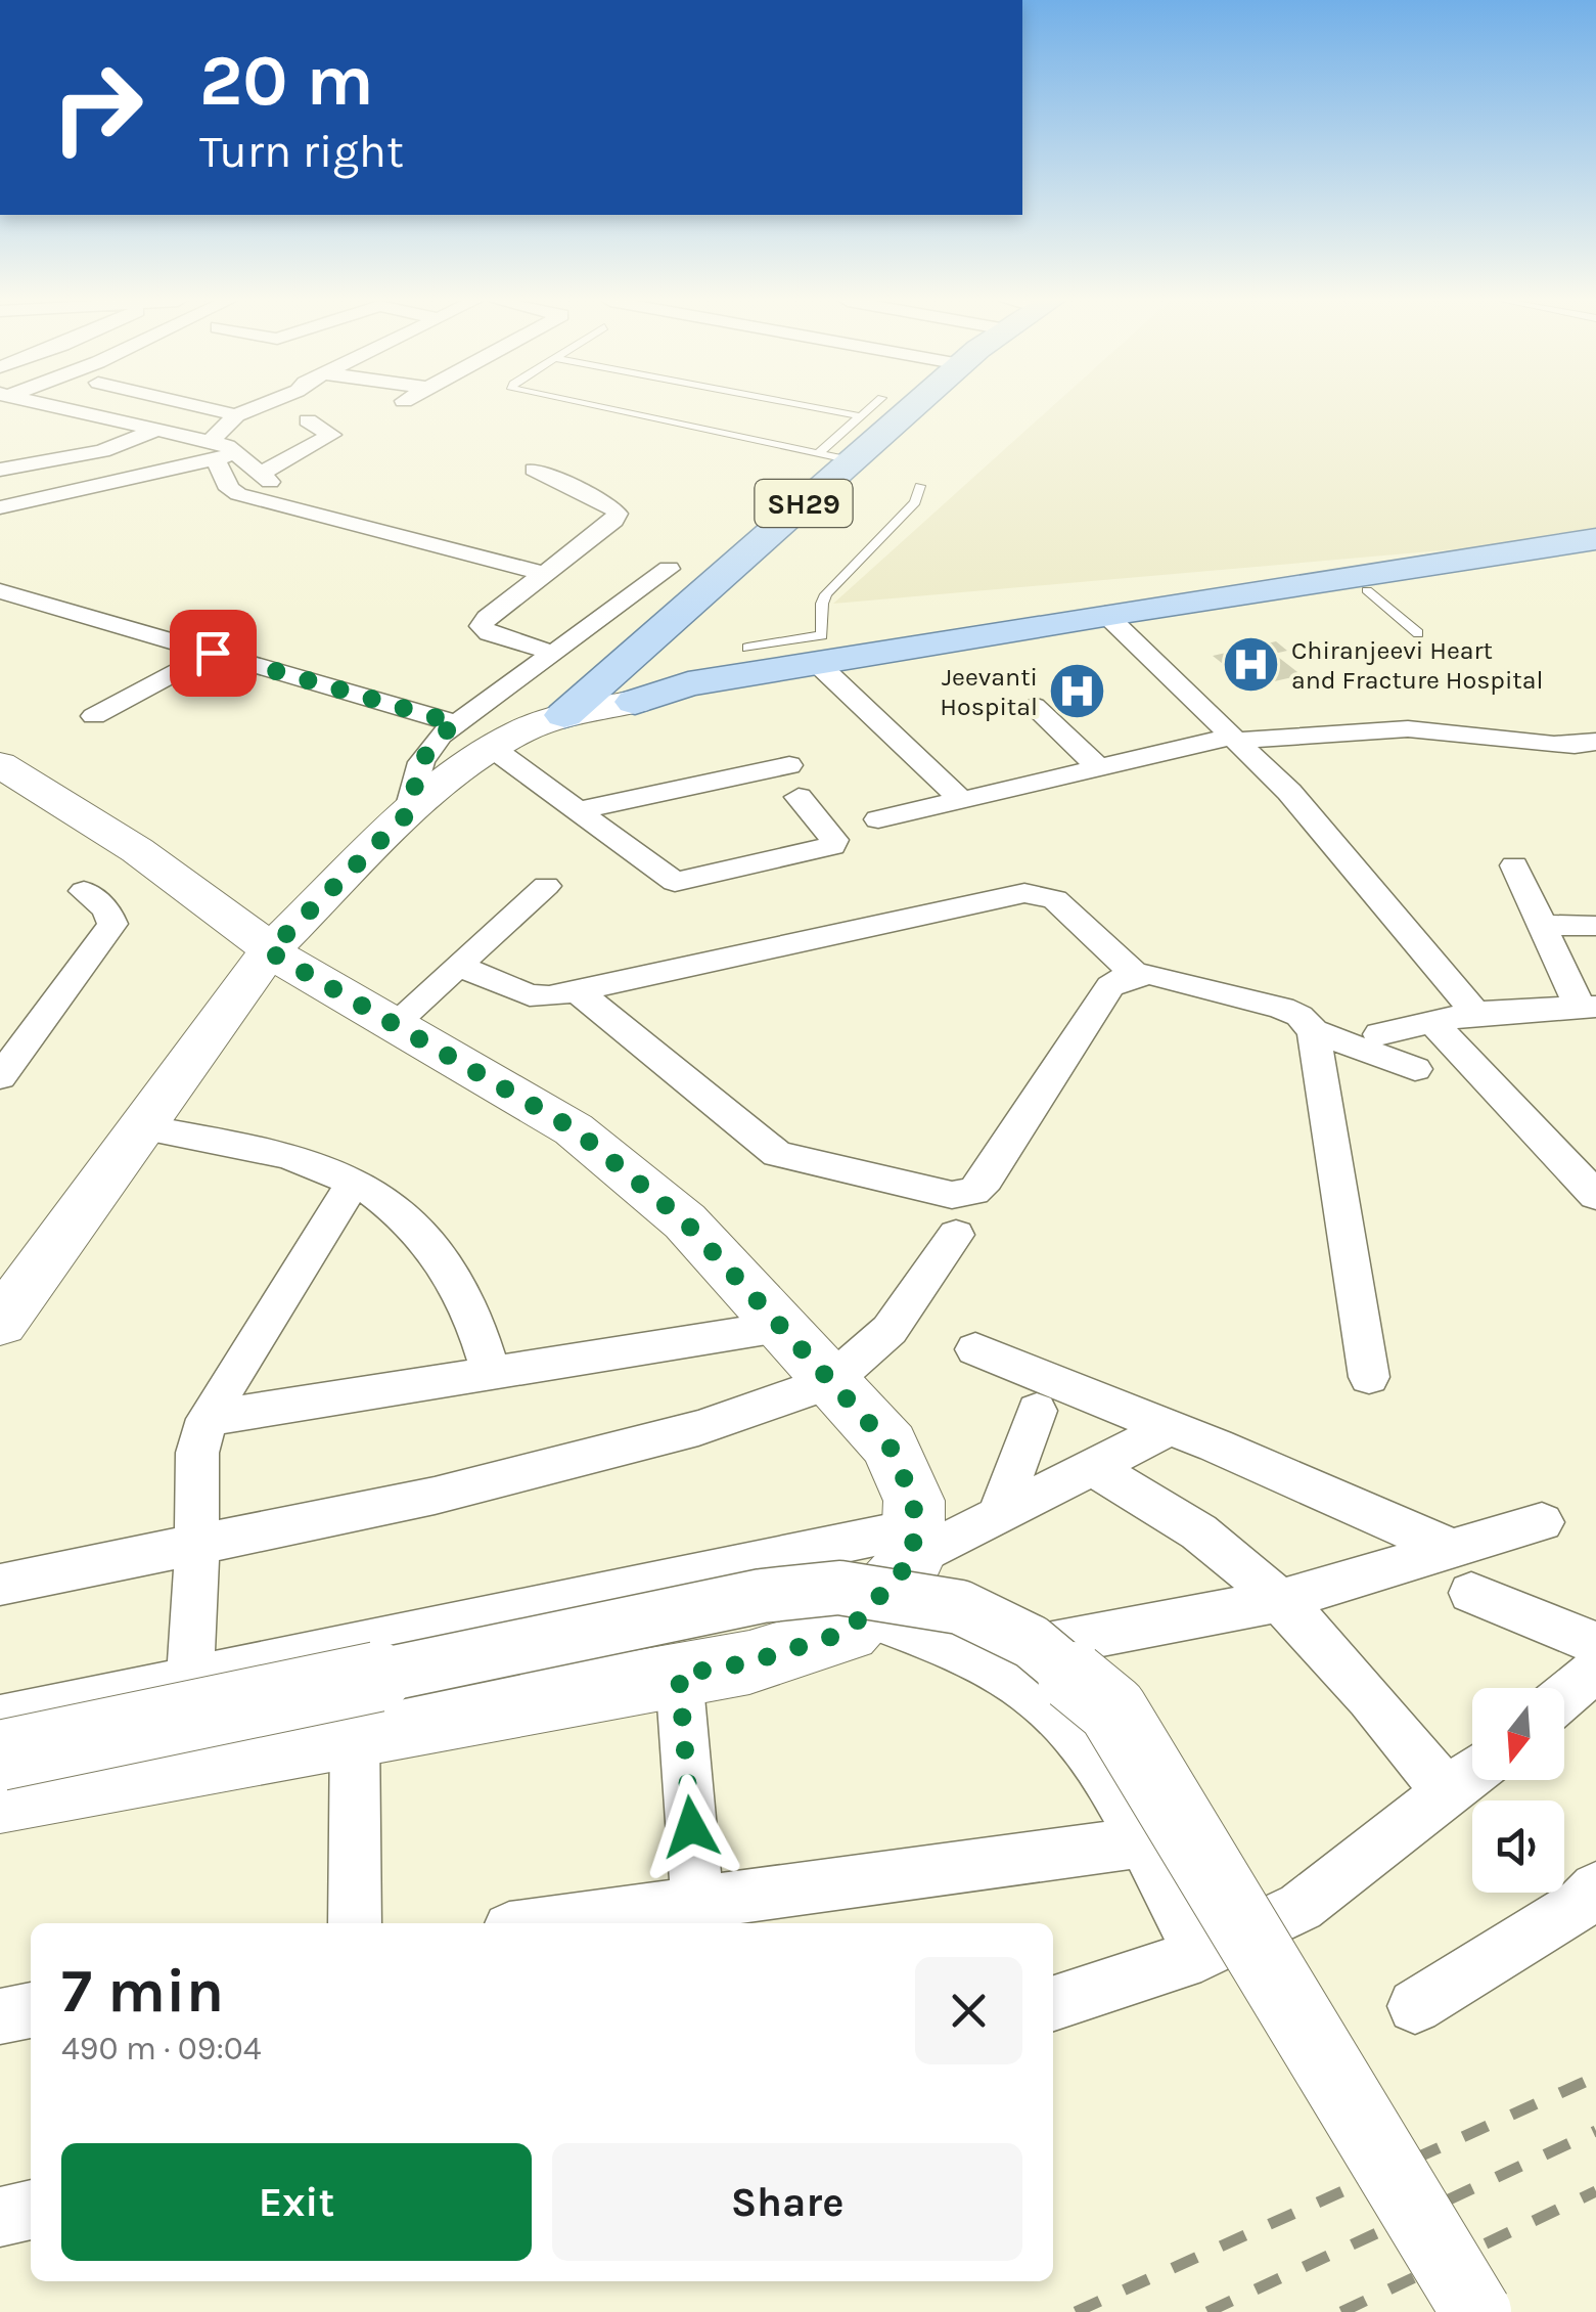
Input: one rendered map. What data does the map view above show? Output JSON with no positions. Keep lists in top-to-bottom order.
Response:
{
  "streets": {
    "main road": ["SH29"]
  },
  "places": {
    "hospital": ["Chiranjeevi Heart and Fracture Hospital", "Jeevanti Hospital"]
  },
  "north": "bottom",
  "page": {
    "turn": ["20 m", "Turn right"],
    "heading": ["7 min", "490 m · 09:04"],
    "buttons": ["Exit", "Share"]
  }
}
